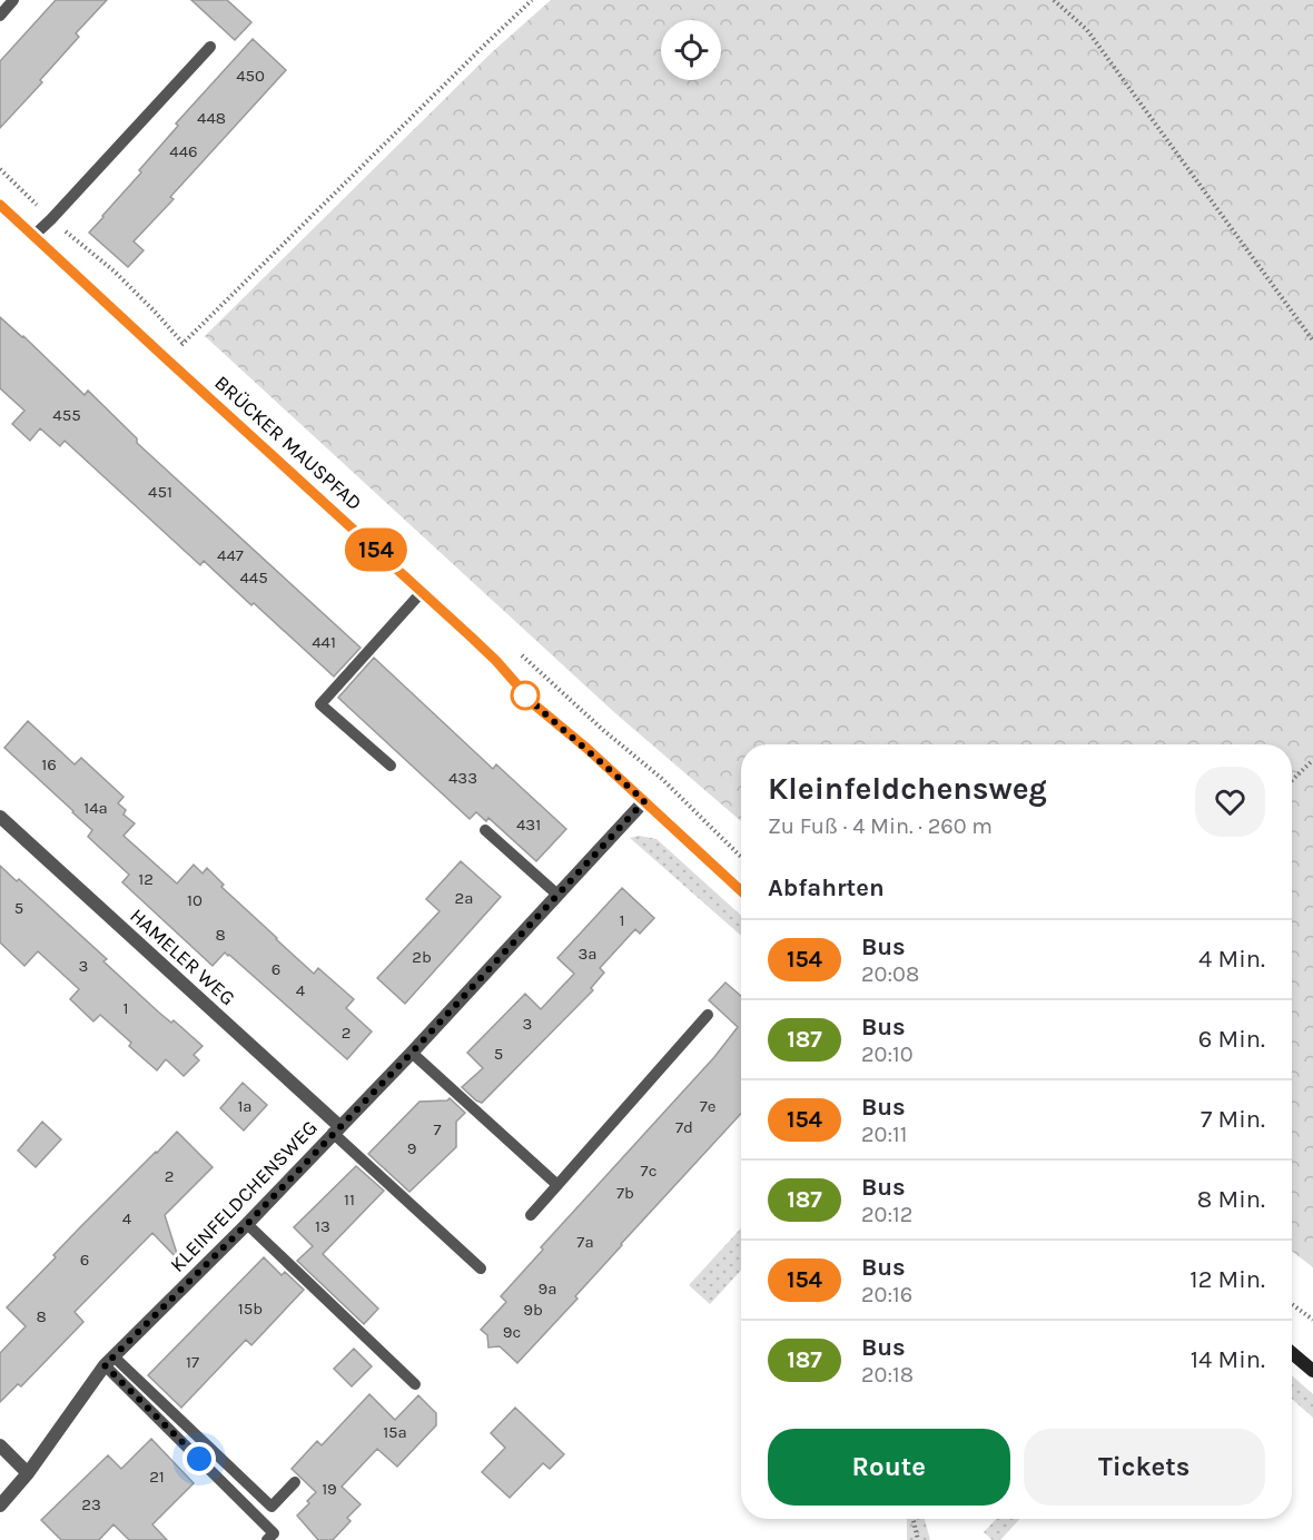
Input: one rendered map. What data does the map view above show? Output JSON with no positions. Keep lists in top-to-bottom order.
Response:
{
  "streets": {
    "main road": ["BRÜCKER MAUSPFAD"],
    "street": ["HAMELER WEG", "KLEINFELDCHENSWEG"]
  },
  "crossings": [
    ["BRÜCKER MAUSPFAD", "KLEINFELDCHENSWEG"],
    ["HAMELER WEG", "KLEINFELDCHENSWEG"]
  ],
  "lines": ["bus line 154"],
  "house_numbers": [
    "450",
    "448",
    "446",
    "455",
    "451",
    "447",
    "445",
    "441",
    "16",
    "433",
    "14a",
    "431",
    "12",
    "2a",
    "10",
    "5",
    "1",
    "8",
    "3a",
    "2b",
    "3",
    "6",
    "4",
    "1",
    "3",
    "2",
    "5",
    "1a",
    "7e",
    "7d",
    "7",
    "9",
    "7c",
    "2",
    "7b",
    "11",
    "4",
    "13",
    "7a",
    "6",
    "9a",
    "15b",
    "9b",
    "8",
    "9c",
    "17",
    "15a",
    "21",
    "19",
    "23"
  ],
  "page": {
    "on_map": "154",
    "heading": [
      ["Kleinfeldchensweg", "Zu Fuß · 4 Min. · 260 m"],
      "Abfahrten"
    ],
    "list": [
      {
        "mark": "154",
        "name": "Bus",
        "note": "20:08",
        "value": "4 Min."
      },
      {
        "mark": "187",
        "name": "Bus",
        "note": "20:10",
        "value": "6 Min."
      },
      {
        "mark": "154",
        "name": "Bus",
        "note": "20:11",
        "value": "7 Min."
      },
      {
        "mark": "187",
        "name": "Bus",
        "note": "20:12",
        "value": "8 Min."
      },
      {
        "mark": "154",
        "name": "Bus",
        "note": "20:16",
        "value": "12 Min."
      },
      {
        "mark": "187",
        "name": "Bus",
        "note": "20:18",
        "value": "14 Min."
      }
    ],
    "buttons": ["Route", "Tickets"]
  }
}
